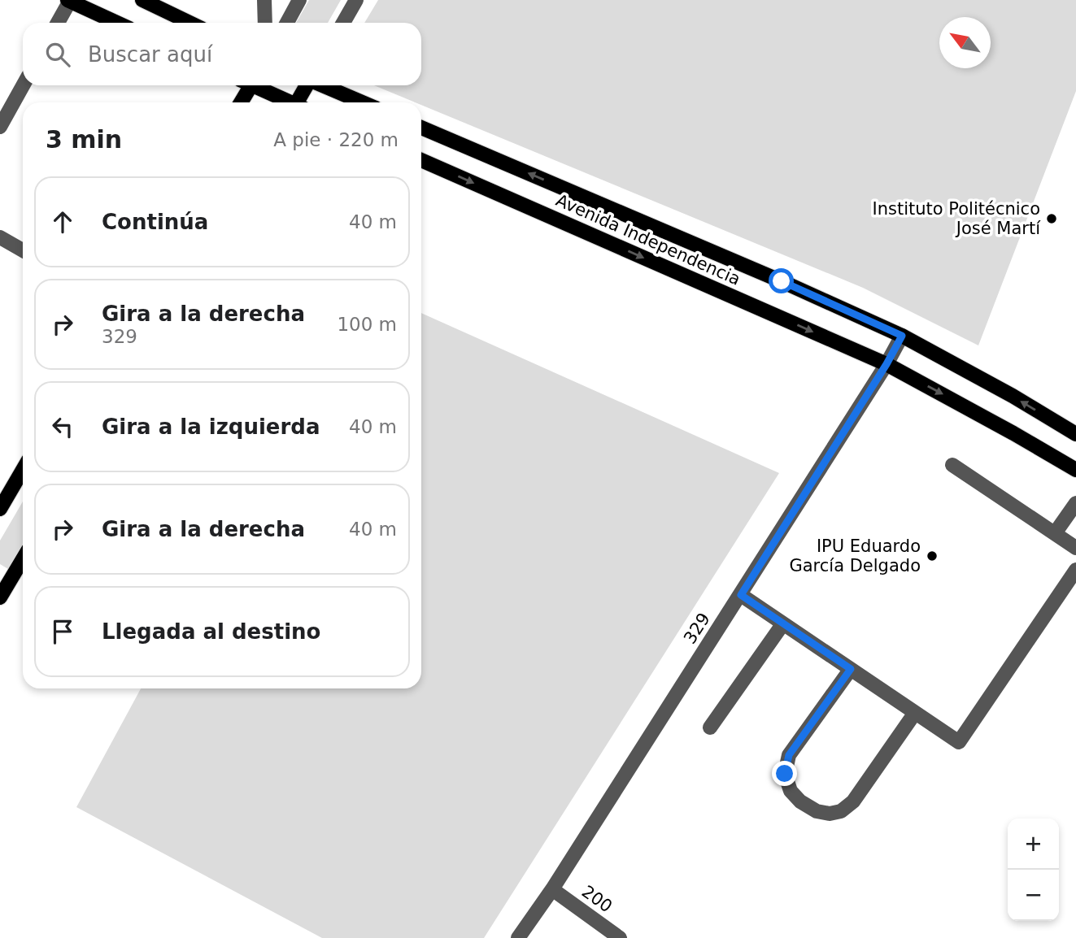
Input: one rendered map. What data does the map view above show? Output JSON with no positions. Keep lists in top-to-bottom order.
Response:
{
  "streets": {
    "main road": ["Avenida Independencia"],
    "street": ["329", "200"]
  },
  "crossings": [
    ["Avenida Independencia", "329"],
    ["329", "200"]
  ],
  "places": ["Instituto Politécnico José Martí", "IPU Eduardo García Delgado"],
  "north": "top left",
  "page": {
    "search": "Buscar aquí",
    "heading": ["3 min", "A pie · 220 m"],
    "list": [
      ["Continúa", "40 m"],
      ["Gira a la derecha", "329", "100 m"],
      ["Gira a la izquierda", "40 m"],
      ["Gira a la derecha", "40 m"],
      "Llegada al destino"
    ],
    "map_buttons": ["+", "−"]
  }
}
